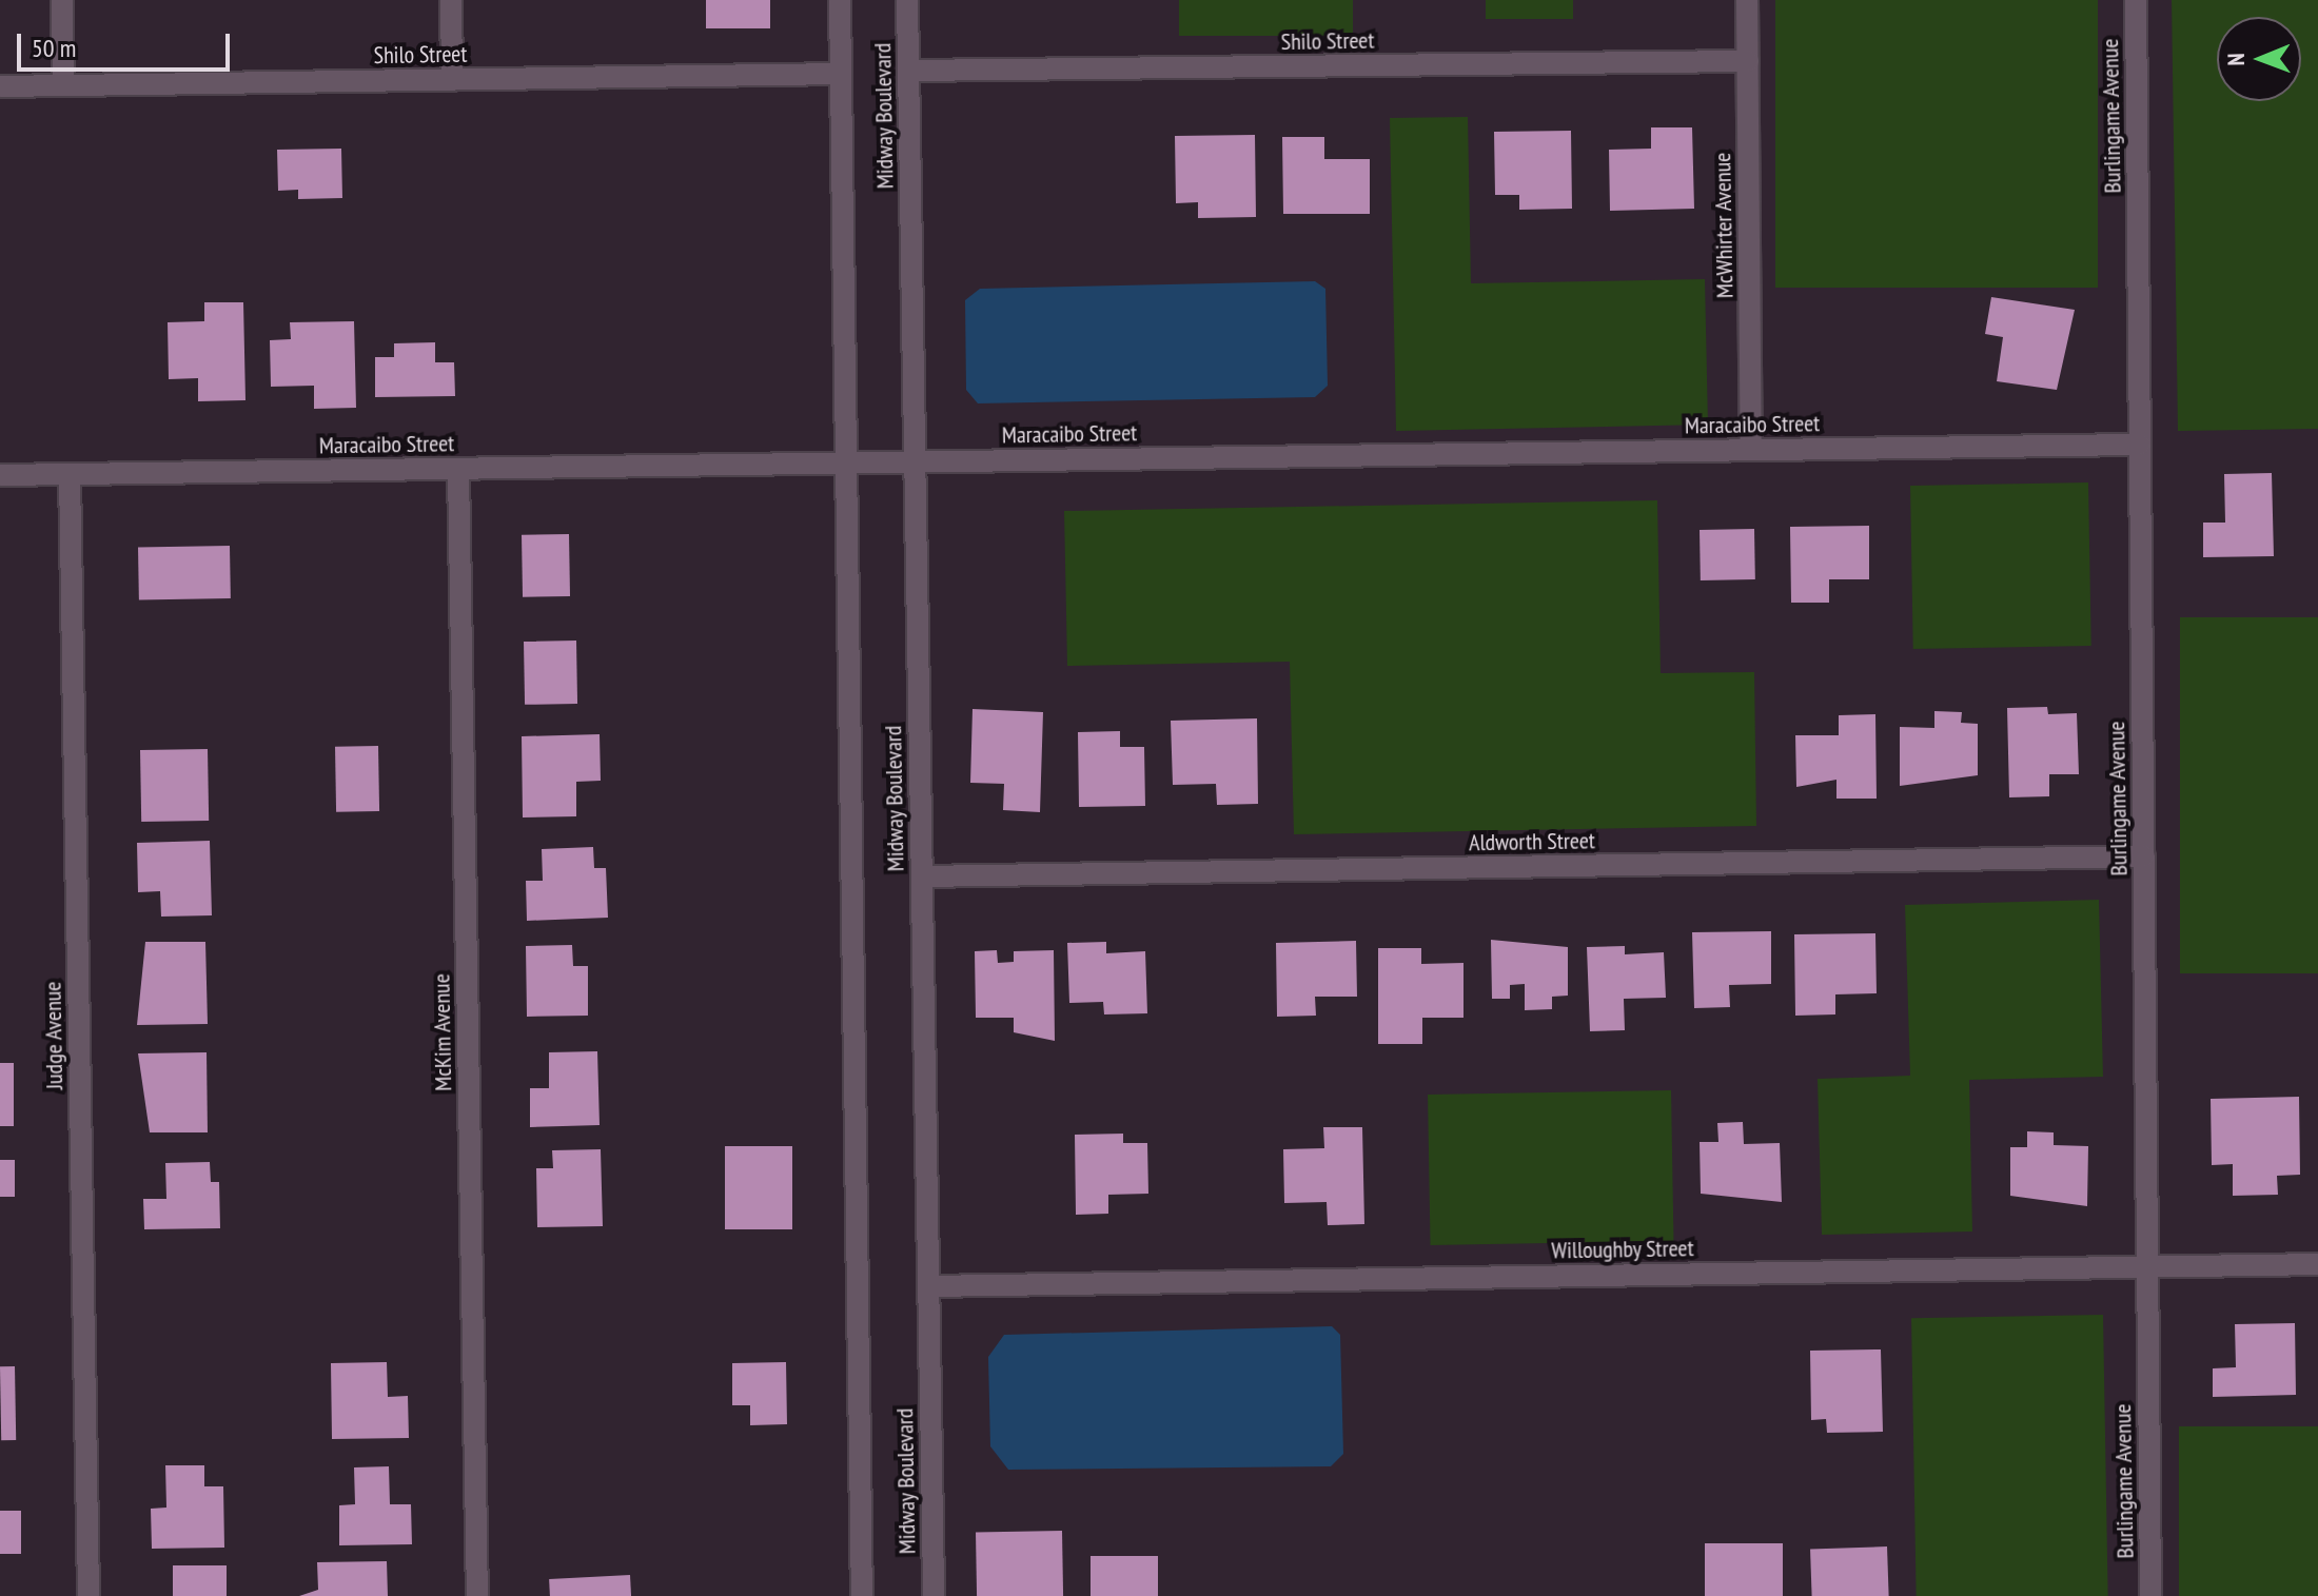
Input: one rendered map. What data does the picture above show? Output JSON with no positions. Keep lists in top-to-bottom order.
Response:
{
  "streets": {
    "street": [
      "Shilo Street",
      "Midway Boulevard",
      "Burlingame Avenue",
      "McWhirter Avenue",
      "Maracaibo Street",
      "Aldworth Street",
      "McKim Avenue",
      "Judge Avenue",
      "Willoughby Street"
    ]
  },
  "crossings": [
    ["Shilo Street", "Midway Boulevard"],
    ["Shilo Street", "McWhirter Avenue"],
    ["Midway Boulevard", "Maracaibo Street"],
    ["Midway Boulevard", "Aldworth Street"],
    ["Midway Boulevard", "Willoughby Street"],
    ["Burlingame Avenue", "Maracaibo Street"],
    ["Burlingame Avenue", "Aldworth Street"],
    ["Burlingame Avenue", "Willoughby Street"],
    ["McWhirter Avenue", "Maracaibo Street"],
    ["Maracaibo Street", "McKim Avenue"],
    ["Maracaibo Street", "Judge Avenue"]
  ],
  "scale_bar": "50 m",
  "north": "left"
}
